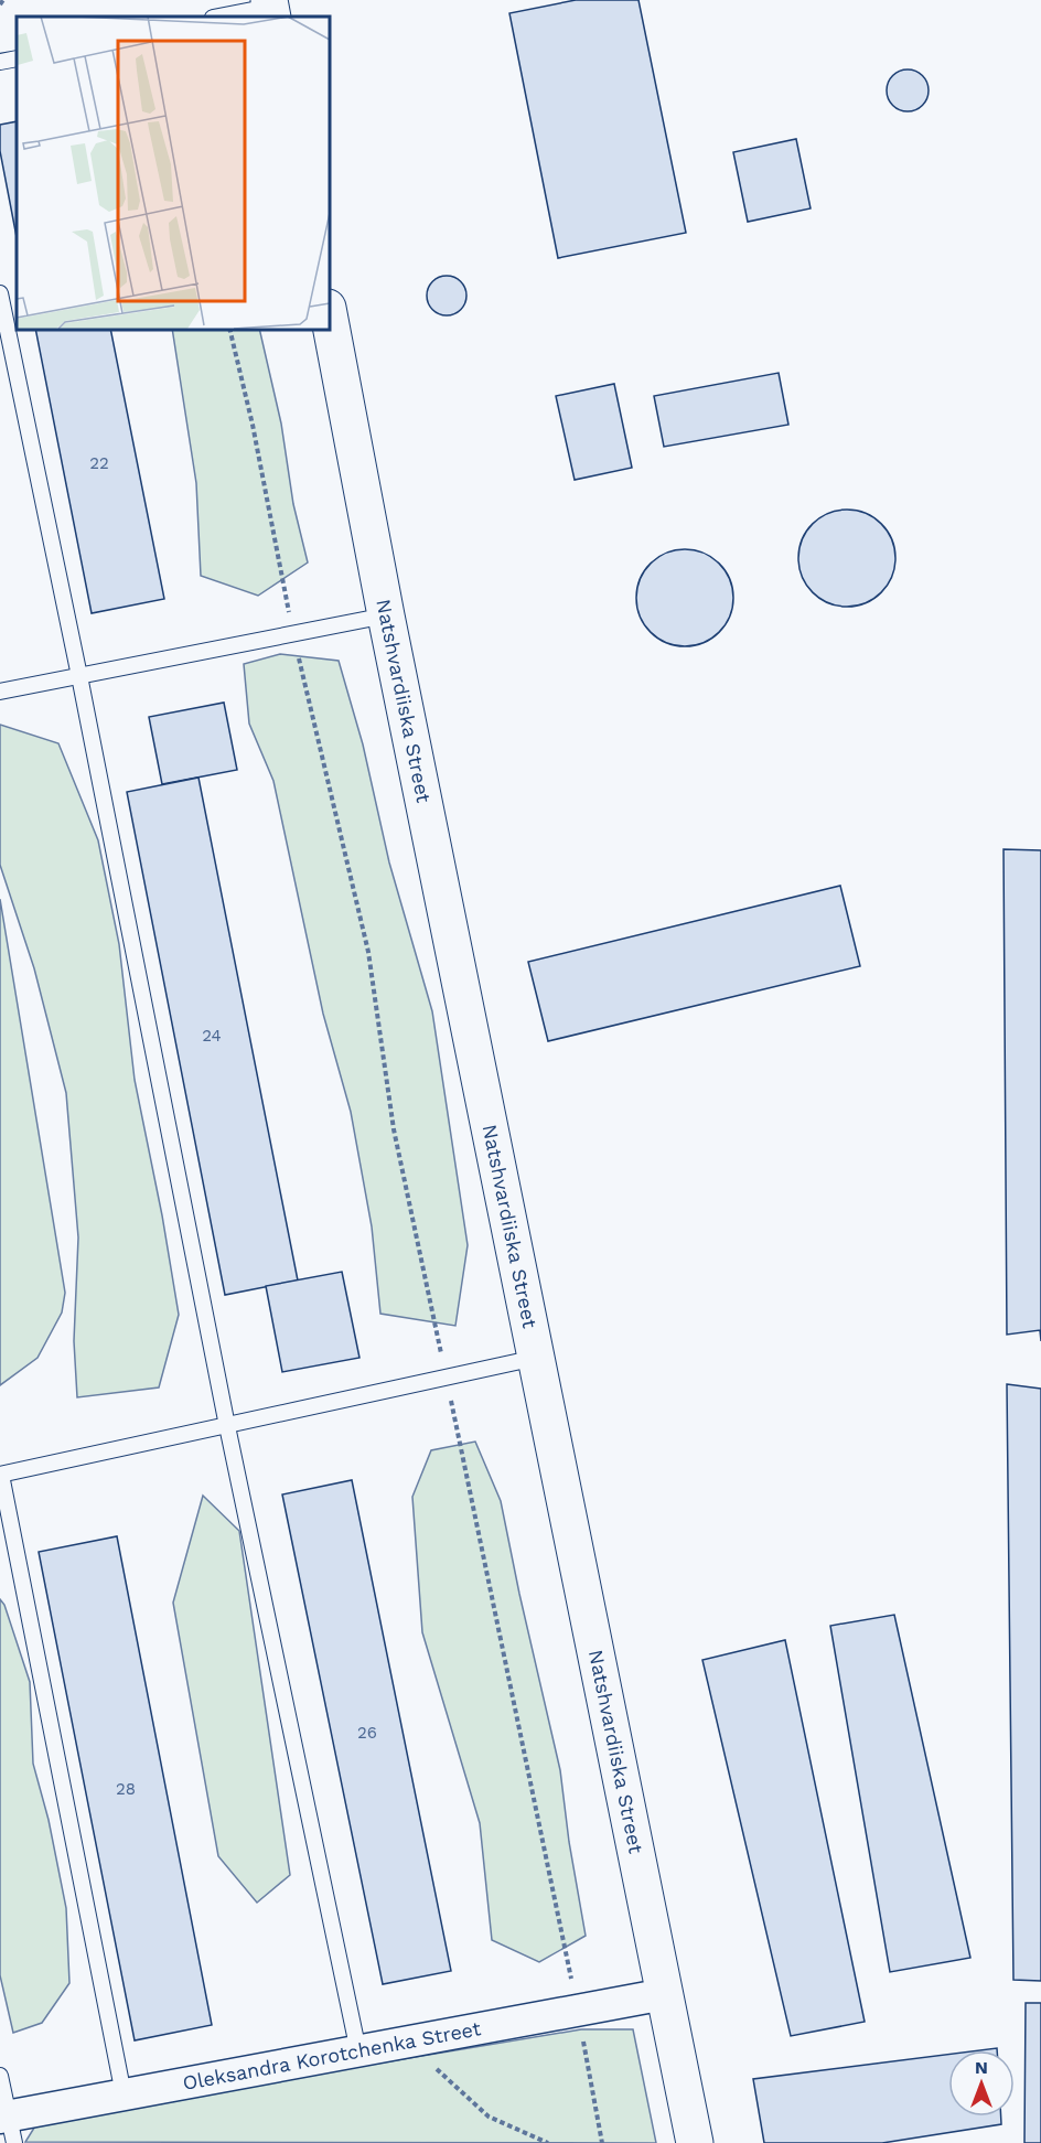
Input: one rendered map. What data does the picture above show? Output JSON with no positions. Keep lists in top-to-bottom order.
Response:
{
  "streets": {
    "street": ["Natshvardiiska Street", "Oleksandra Korotchenka Street"]
  },
  "crossings": [
    ["Natshvardiiska Street", "Oleksandra Korotchenka Street"]
  ],
  "house_numbers": [
    "22",
    "24",
    "26",
    "28"
  ],
  "north": "top"
}
